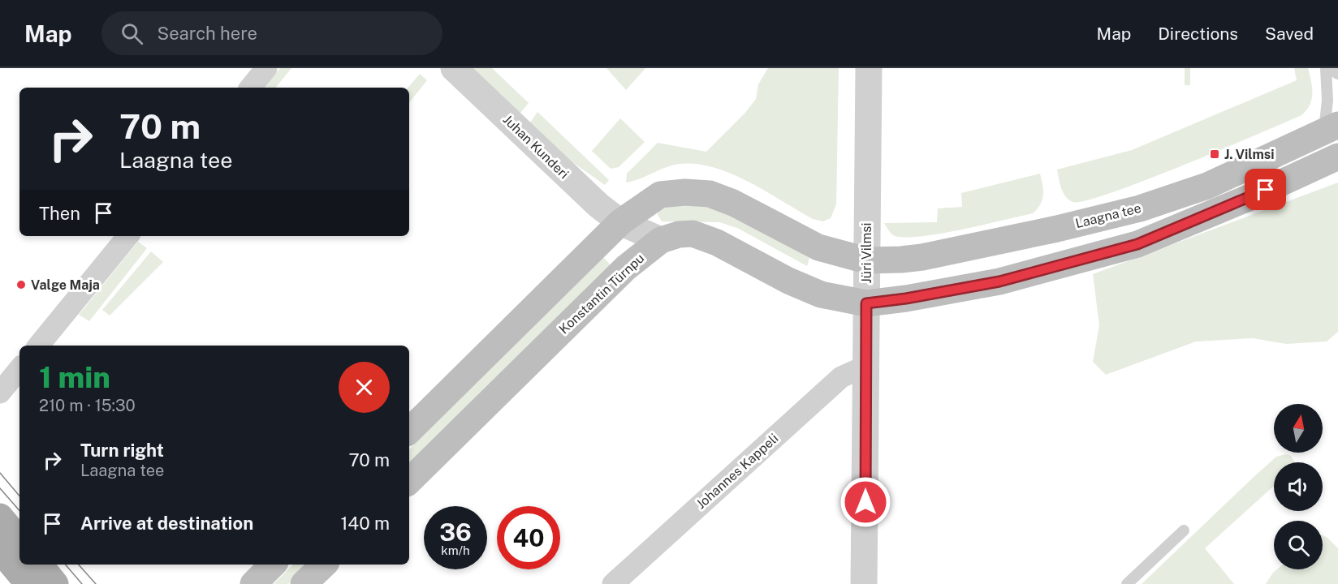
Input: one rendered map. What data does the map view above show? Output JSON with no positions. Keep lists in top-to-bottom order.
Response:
{
  "streets": {
    "main road": ["Laagna tee", "Konstantin Türnpu"],
    "street": ["Juhan Kunderi", "Jüri Vilmsi", "Johannes Kappeli"]
  },
  "crossings": [
    ["Juhan Kunderi", "Konstantin Türnpu"],
    ["Laagna tee", "Jüri Vilmsi"],
    ["Jüri Vilmsi", "Konstantin Türnpu"],
    ["Jüri Vilmsi", "Johannes Kappeli"]
  ],
  "places": {
    "transit": ["J. Vilmsi"],
    "other": ["Valge Maja"]
  },
  "north": "top",
  "page": {
    "header": "Map",
    "search": "Search here",
    "nav": ["Map", "Directions", "Saved"],
    "turn": ["70 m", "Laagna tee"],
    "then": "Then",
    "heading": ["1 min", "210 m · 15:30"],
    "list": [
      {
        "name": "Turn right",
        "note": "Laagna tee",
        "value": "70 m"
      },
      {
        "name": "Arrive at destination",
        "value": "140 m"
      }
    ],
    "speed": "36 km/h",
    "limit": "40"
  }
}
